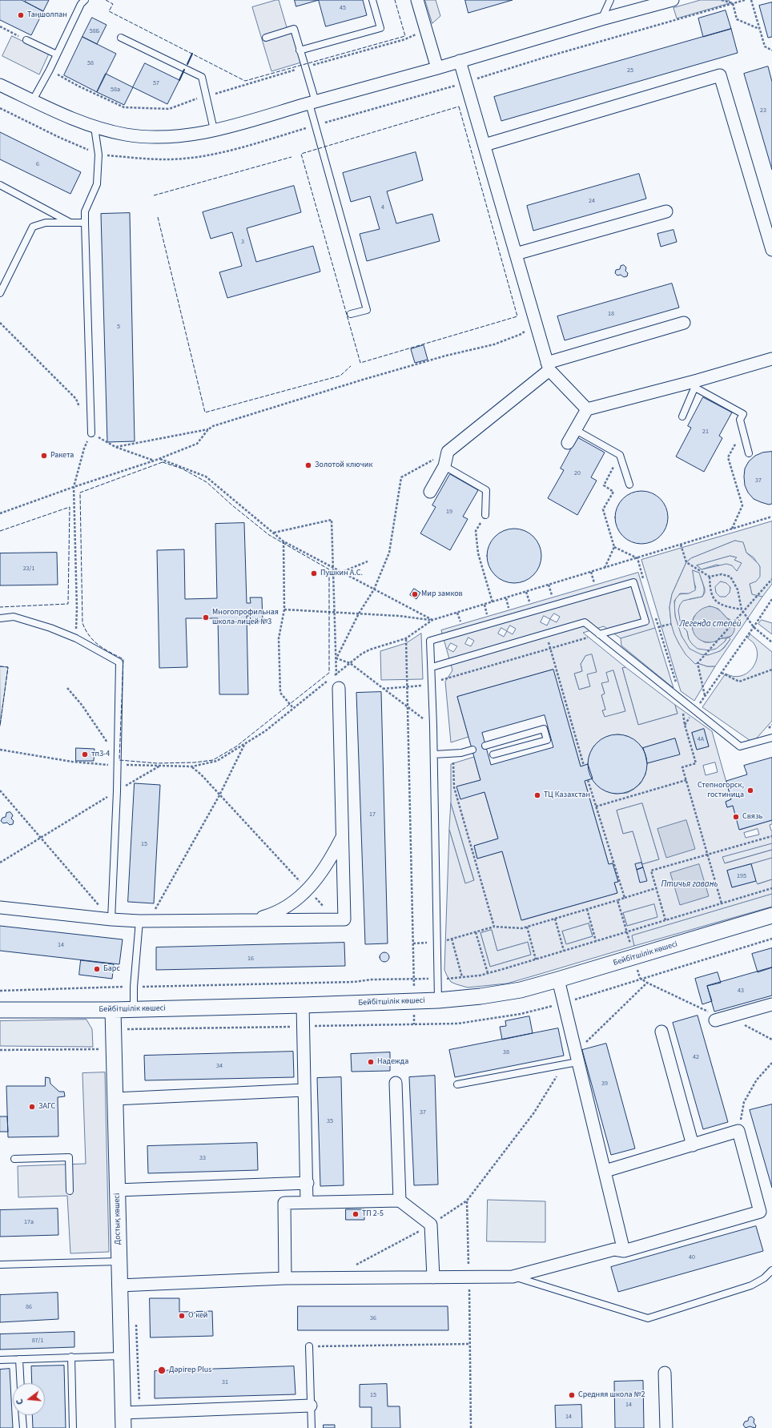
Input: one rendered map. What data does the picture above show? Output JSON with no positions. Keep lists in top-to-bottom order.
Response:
{
  "streets": {
    "street": ["Бейбітшілік көшесі", "Достық көшесі"]
  },
  "crossings": [
    ["Бейбітшілік көшесі", "Достық көшесі"]
  ],
  "water": ["Легенда степей", "Птичья гавань"],
  "places": [
    "Таңшолпан",
    "Ракета",
    "Золотой ключик",
    "Пушкин А.С.",
    "Мир замков",
    "Многопрофильная школа-лицей №3",
    "тп3-4",
    "Степногорск, гостиница",
    "ТЦ Казахстан",
    "Связь",
    "Барс",
    "Надежда",
    "ЗАГС",
    "ТП 2-5",
    "О'кей",
    "Дәрігер Plus",
    "Средняя школа №2"
  ],
  "house_numbers": [
    "45",
    "58Б",
    "58",
    "25",
    "57",
    "58а",
    "23",
    "6",
    "24",
    "4",
    "3",
    "18",
    "5",
    "21",
    "20",
    "37",
    "19",
    "23/1",
    "4А",
    "17",
    "15",
    "195",
    "14",
    "16",
    "43",
    "38",
    "42",
    "34",
    "39",
    "37",
    "35",
    "33",
    "17а",
    "40",
    "86",
    "36",
    "87/1",
    "31",
    "15",
    "14",
    "14"
  ],
  "north": "left"
}
